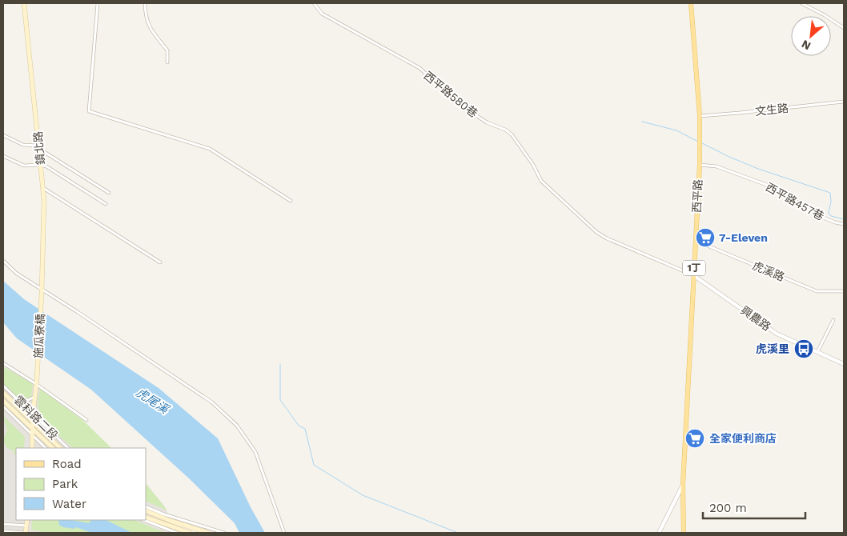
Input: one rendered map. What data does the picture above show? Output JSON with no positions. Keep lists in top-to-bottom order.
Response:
{
  "streets": {
    "main road": [
      "鎮北路",
      "西平路",
      "1丁",
      "施瓜寮橋",
      "雲科路二段"
    ],
    "street": [
      "西平路580巷",
      "文生路",
      "西平路457巷",
      "虎溪路",
      "興農路"
    ]
  },
  "crossings": [
    ["西平路580巷", "西平路"],
    ["西平路580巷", "興農路"],
    ["文生路", "西平路"],
    ["鎮北路", "施瓜寮橋"],
    ["西平路", "西平路457巷"],
    ["西平路", "虎溪路"],
    ["西平路", "興農路"],
    ["施瓜寮橋", "雲科路二段"]
  ],
  "water": ["虎尾溪"],
  "places": {
    "supermarket": ["7-Eleven", "全家便利商店"],
    "bus stop": ["虎溪里"]
  },
  "legend": ["Road", "Park", "Water"],
  "scale_bar": "200 m",
  "north": "bottom left"
}
